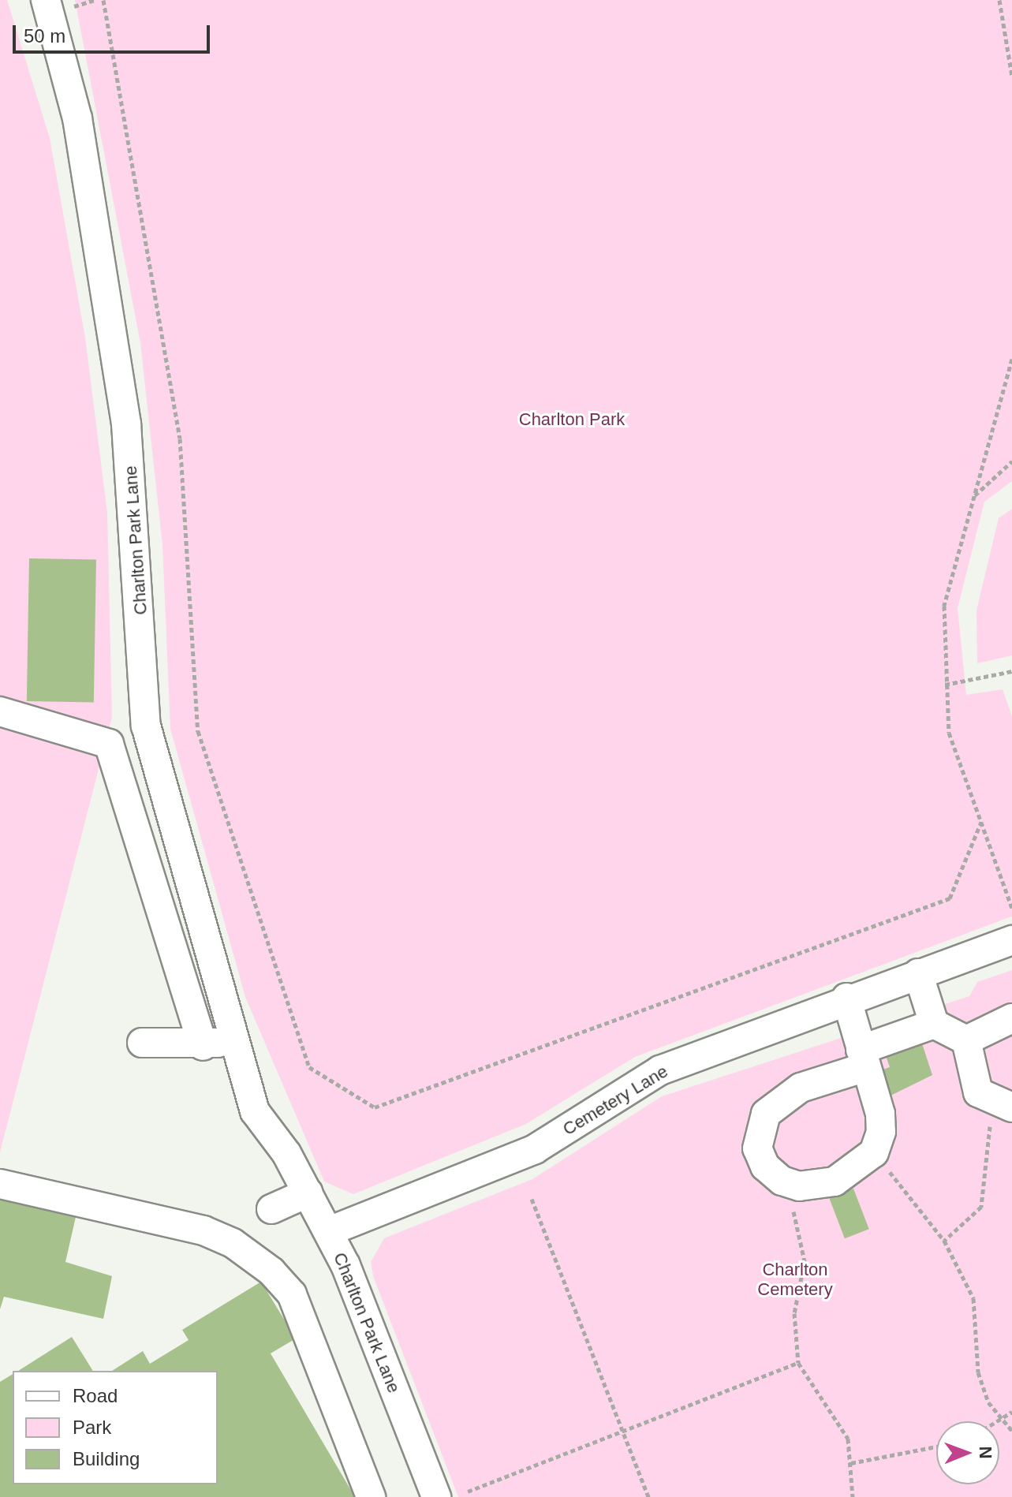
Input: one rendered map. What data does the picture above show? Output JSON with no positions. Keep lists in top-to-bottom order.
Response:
{
  "streets": {
    "street": ["Charlton Park Lane", "Cemetery Lane"]
  },
  "crossings": [
    ["Charlton Park Lane", "Cemetery Lane"]
  ],
  "parks": ["Charlton Park", "Charlton Cemetery"],
  "legend": ["Road", "Park", "Building"],
  "scale_bar": "50 m",
  "north": "right"
}
